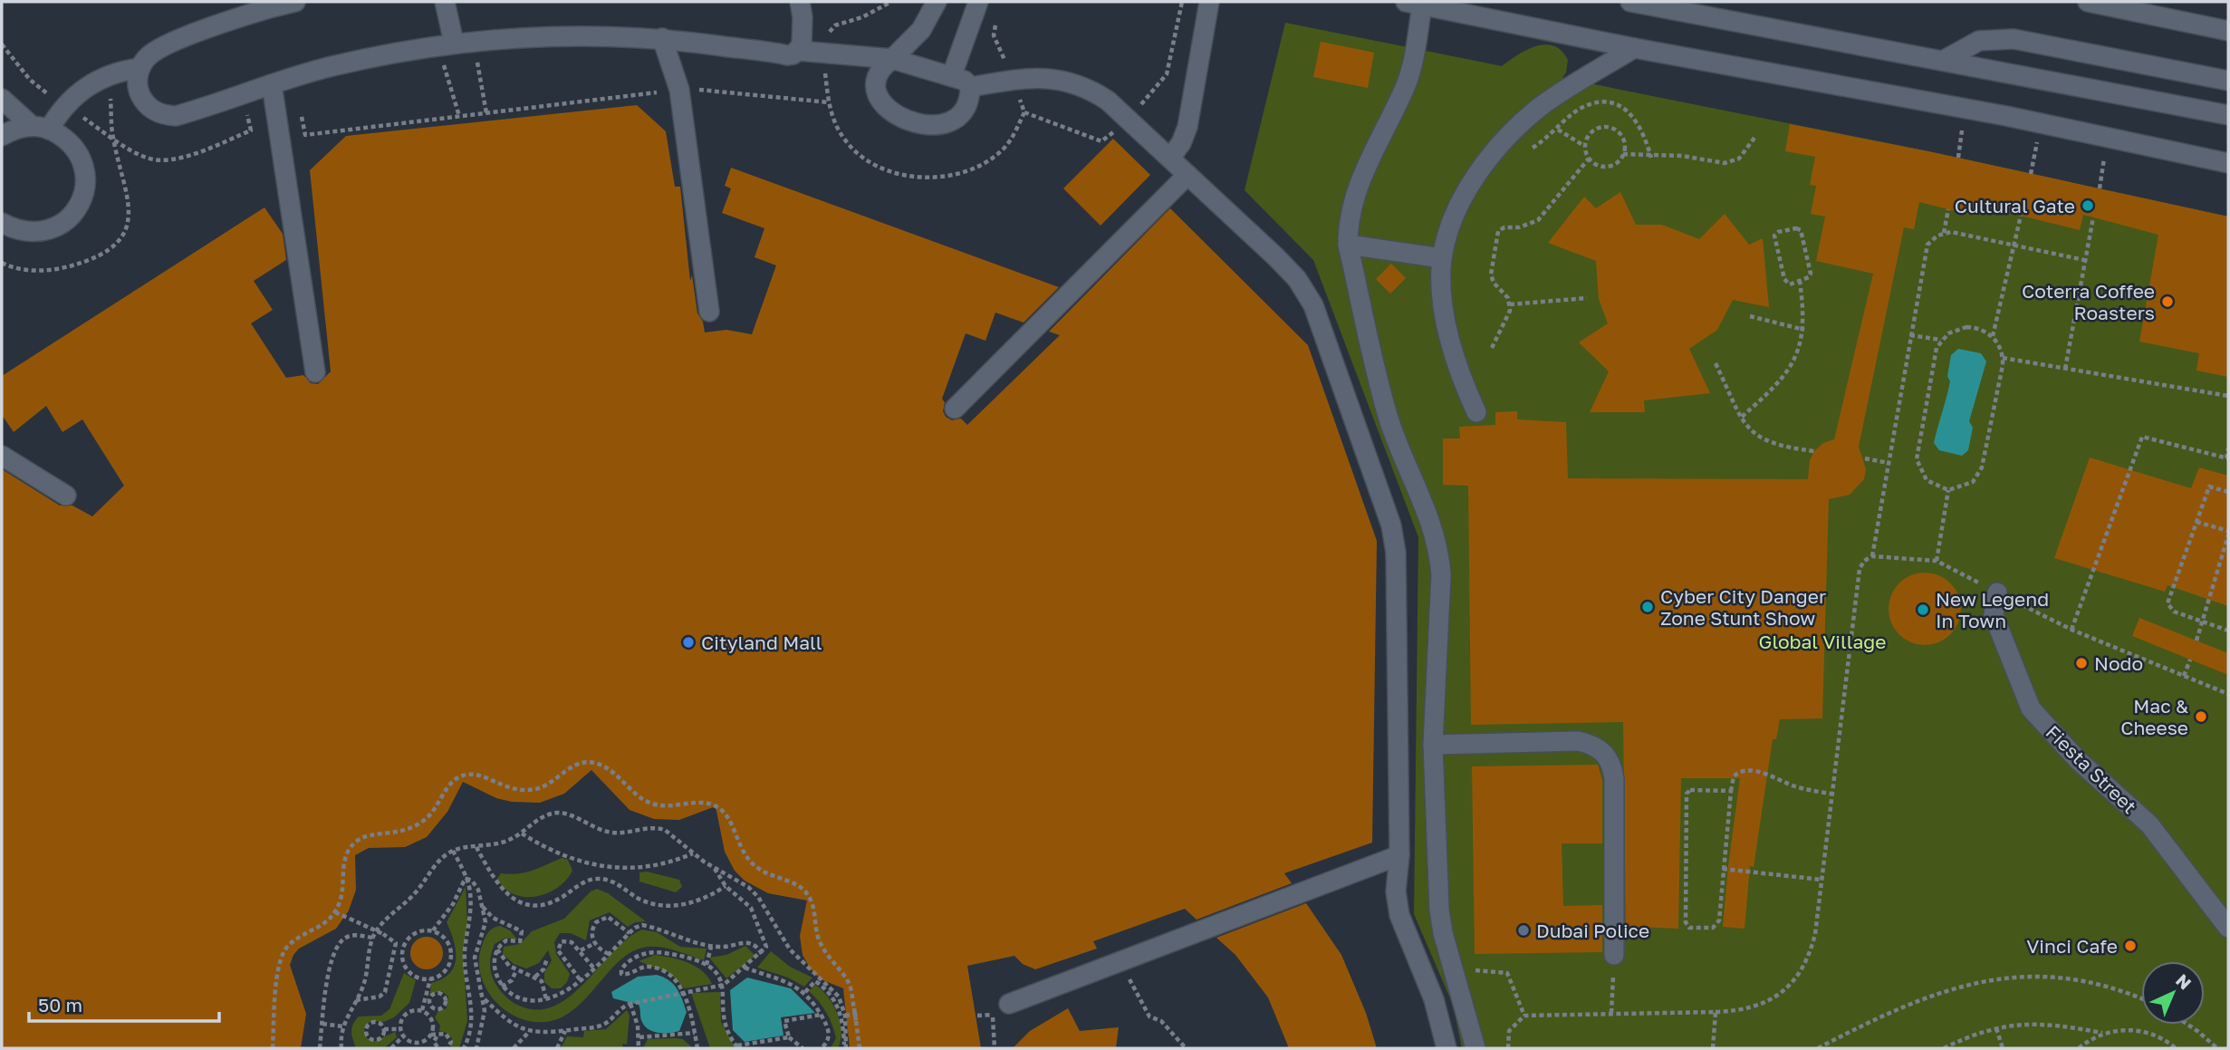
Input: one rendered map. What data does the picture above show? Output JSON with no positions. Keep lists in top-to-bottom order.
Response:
{
  "streets": {
    "street": ["Fiesta Street"]
  },
  "parks": ["Global Village"],
  "places": [
    "Cultural Gate",
    "Coterra Coffee Roasters",
    "Cyber City Danger Zone Stunt Show",
    "New Legend In Town",
    "Cityland Mall",
    "Nodo",
    "Mac & Cheese",
    "Dubai Police",
    "Vinci Cafe"
  ],
  "scale_bar": "50 m",
  "north": "top right"
}
